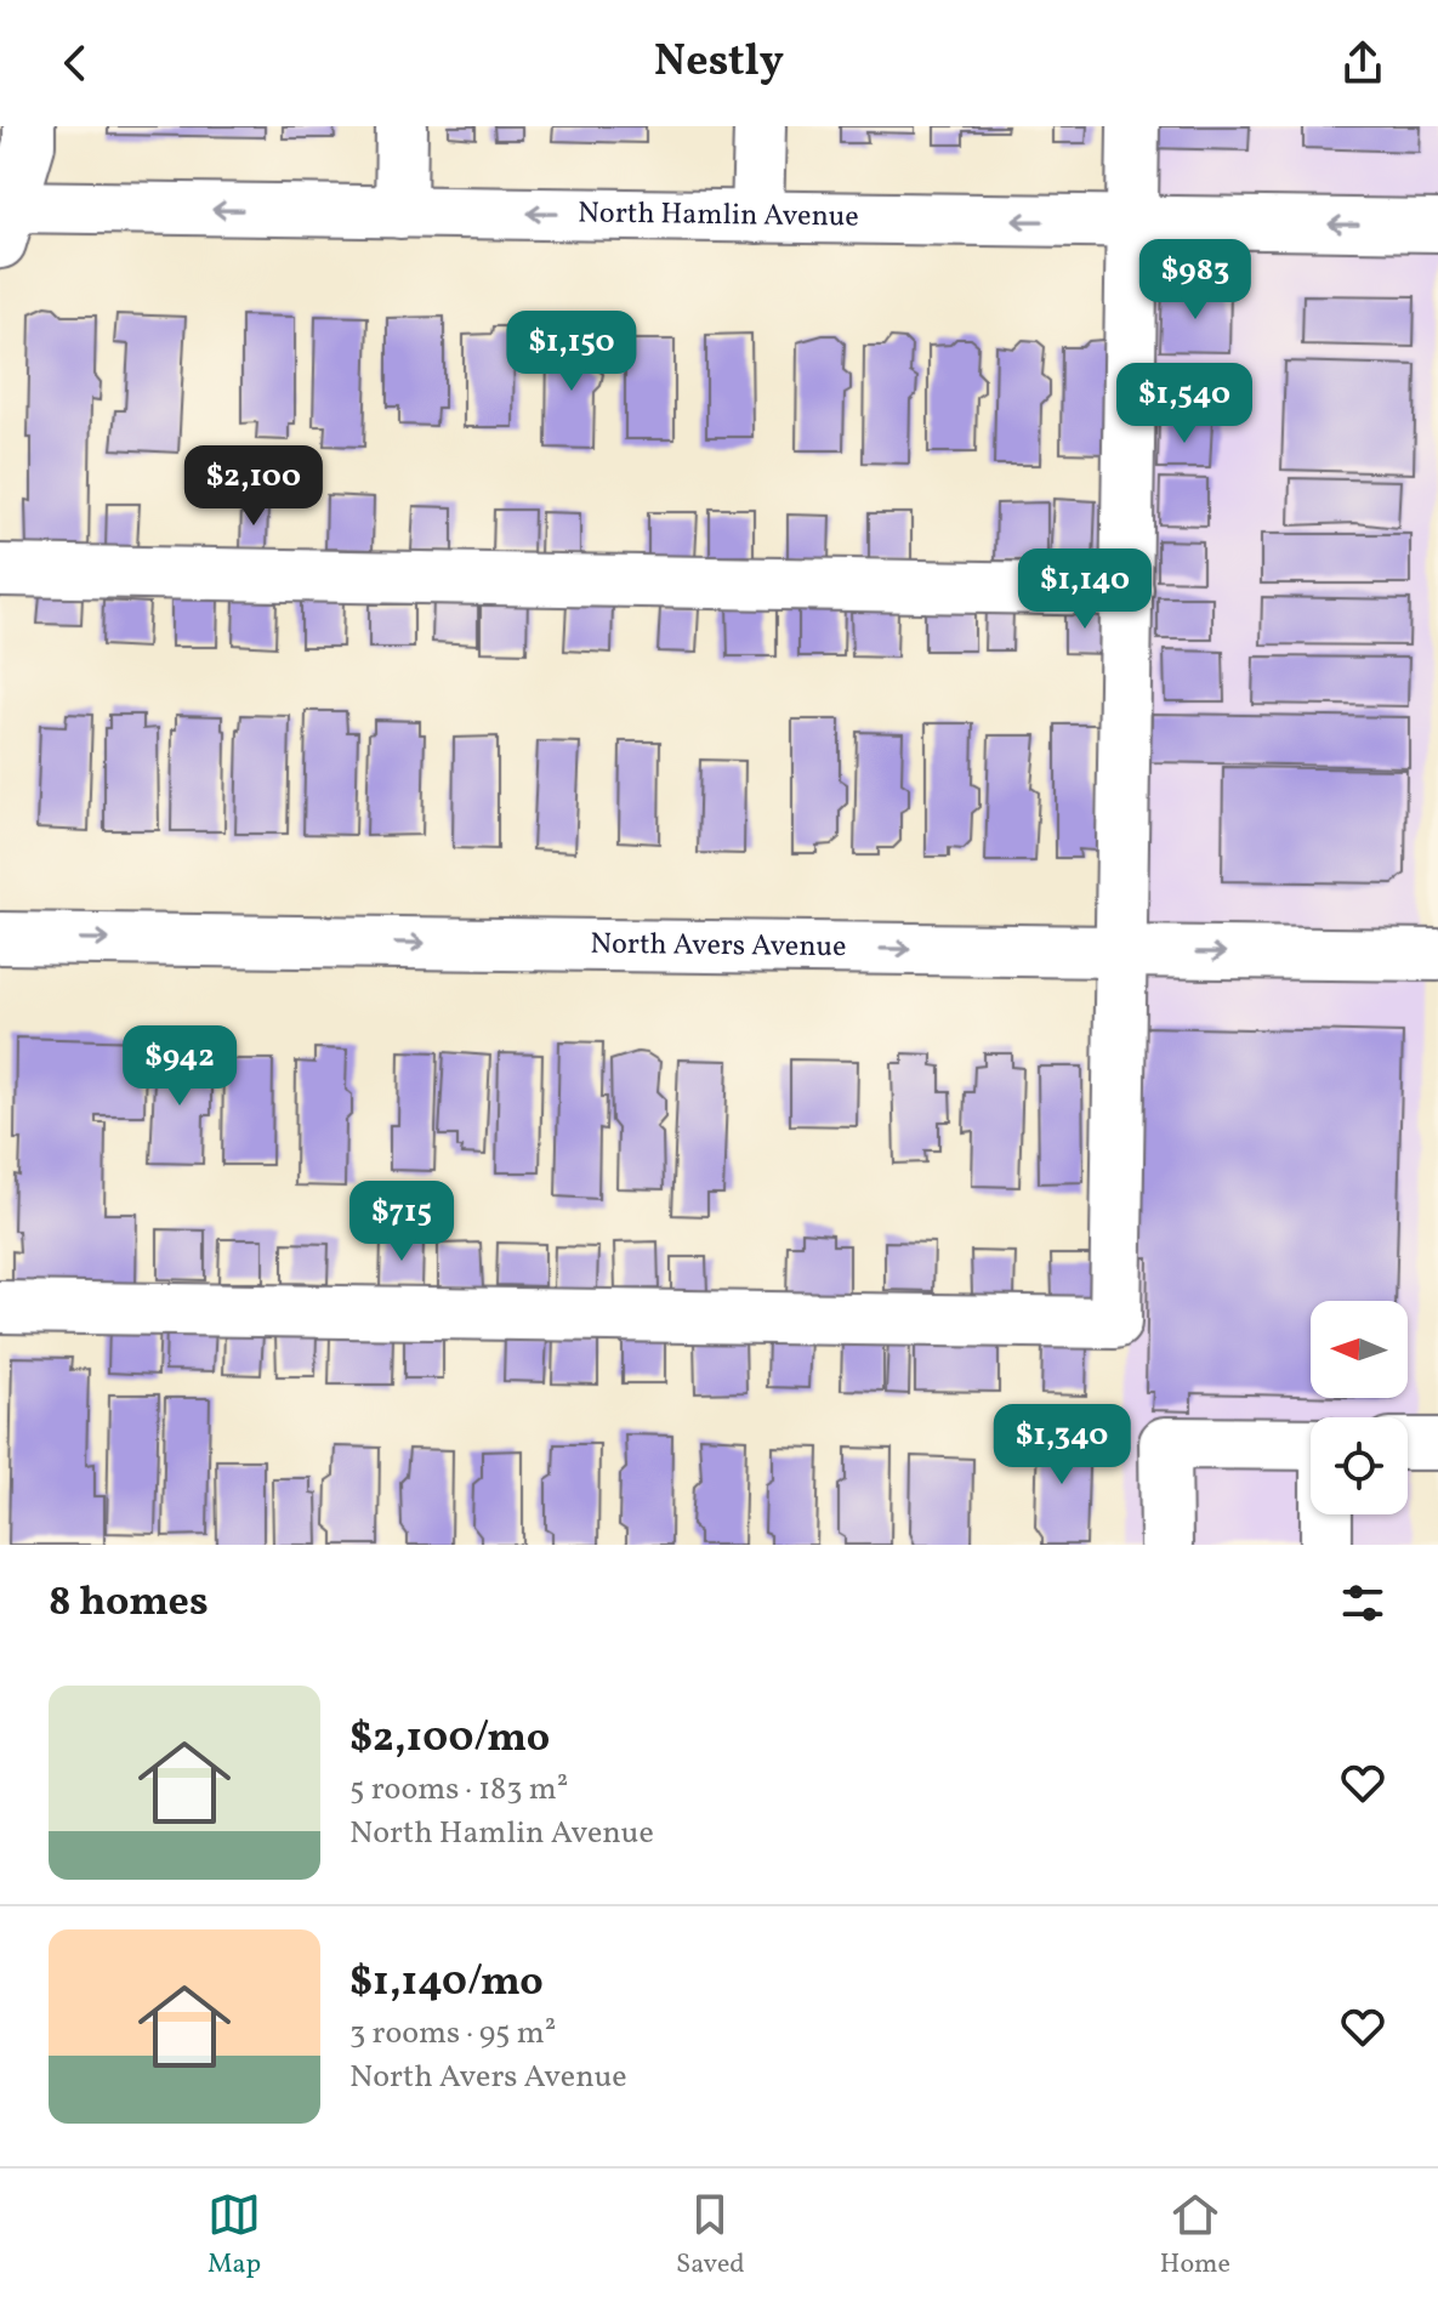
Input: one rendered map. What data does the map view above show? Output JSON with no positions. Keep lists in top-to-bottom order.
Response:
{
  "streets": {
    "street": ["North Hamlin Avenue", "North Avers Avenue"]
  },
  "north": "left",
  "page": {
    "header": "Nestly",
    "price": [
      "$983",
      "$1,150",
      "$1,540",
      "$2,100",
      "$1,140",
      "$942",
      "$715",
      "$1,340"
    ],
    "heading": "8 homes",
    "list": [
      {
        "name": "$2,100/mo",
        "note": "5 rooms · 183 m² · North Hamlin Avenue"
      },
      {
        "name": "$1,140/mo",
        "note": "3 rooms · 95 m² · North Avers Avenue"
      }
    ],
    "tabs": ["Map", "Saved", "Home"]
  }
}
